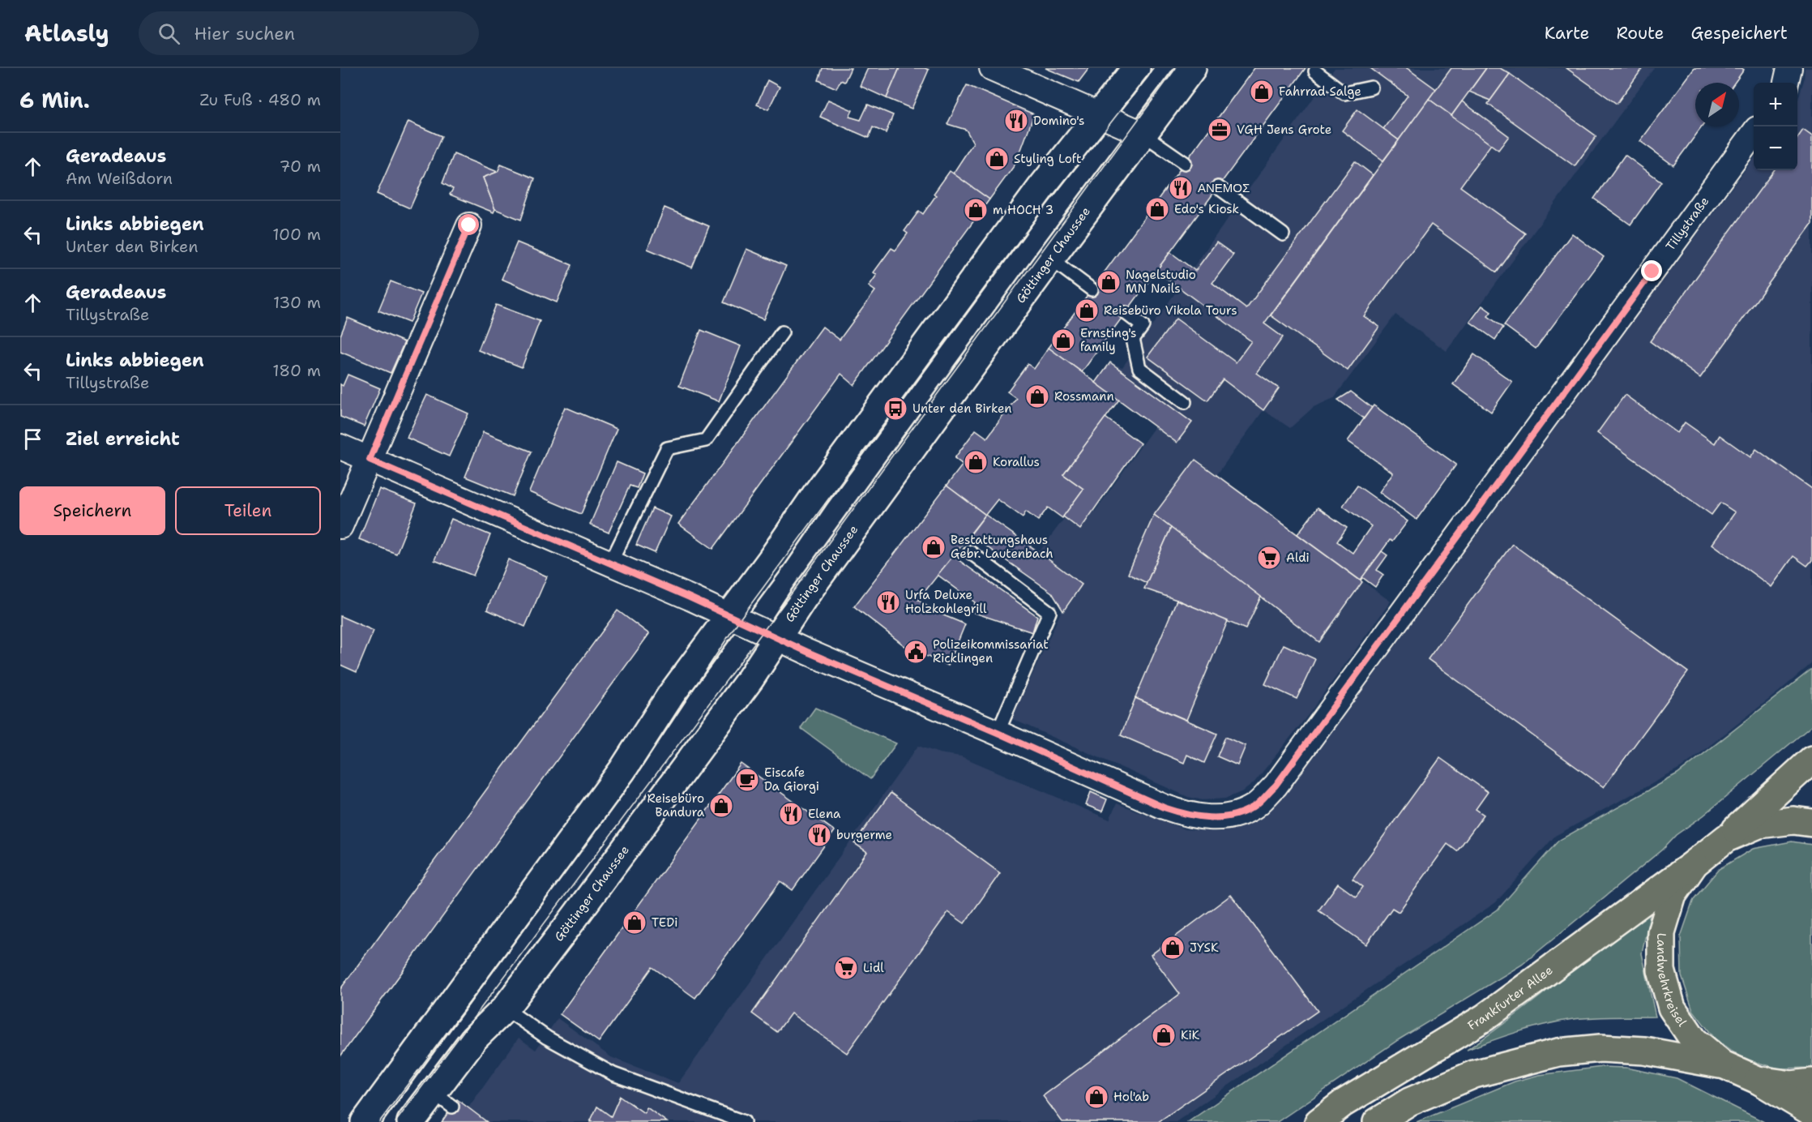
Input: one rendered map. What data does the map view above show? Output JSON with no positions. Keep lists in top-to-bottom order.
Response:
{
  "streets": {
    "main road": ["Landwehrkreisel", "Frankfurter Allee"],
    "street": ["Tillystraße", "Göttinger Chaussee"]
  },
  "crossings": [
    ["Tillystraße", "Göttinger Chaussee"],
    ["Landwehrkreisel", "Frankfurter Allee"]
  ],
  "places": {
    "shop": [
      "Fahrrad Salge",
      "Styling Loft",
      "Edo's Kiosk",
      "m HOCH 3",
      "Nagelstudio MN Nails",
      "Reisebüro Vikola Tours",
      "Ernsting's family",
      "Rossmann",
      "Korallus",
      "Bestattungshaus Gebr. Lautenbach",
      "Reisebüro Bandura",
      "TEDi",
      "JYSK",
      "KiK",
      "Hol'ab"
    ],
    "restaurant": [
      "Domino's",
      "ΑΝΕΜΟΣ",
      "Urfa Deluxe Holzkohlegrill",
      "Elena",
      "burgerme"
    ],
    "office": ["VGH Jens Grote"],
    "bus stop": ["Unter den Birken"],
    "supermarket": ["Aldi", "Lidl"],
    "public building": ["Polizeikommissariat Ricklingen"],
    "cafe": ["Eiscafe Da Giorgi"]
  },
  "north": "top right",
  "page": {
    "header": "Atlasly",
    "search": "Hier suchen",
    "nav": ["Karte", "Route", "Gespeichert"],
    "heading": ["6 Min.", "Zu Fuß · 480 m"],
    "map_buttons": ["+", "−"],
    "list": [
      ["Geradeaus", "Am Weißdorn", "70 m"],
      ["Links abbiegen", "Unter den Birken", "100 m"],
      ["Geradeaus", "Tillystraße", "130 m"],
      ["Links abbiegen", "Tillystraße", "180 m"],
      "Ziel erreicht"
    ],
    "buttons": ["Speichern", "Teilen"]
  }
}
